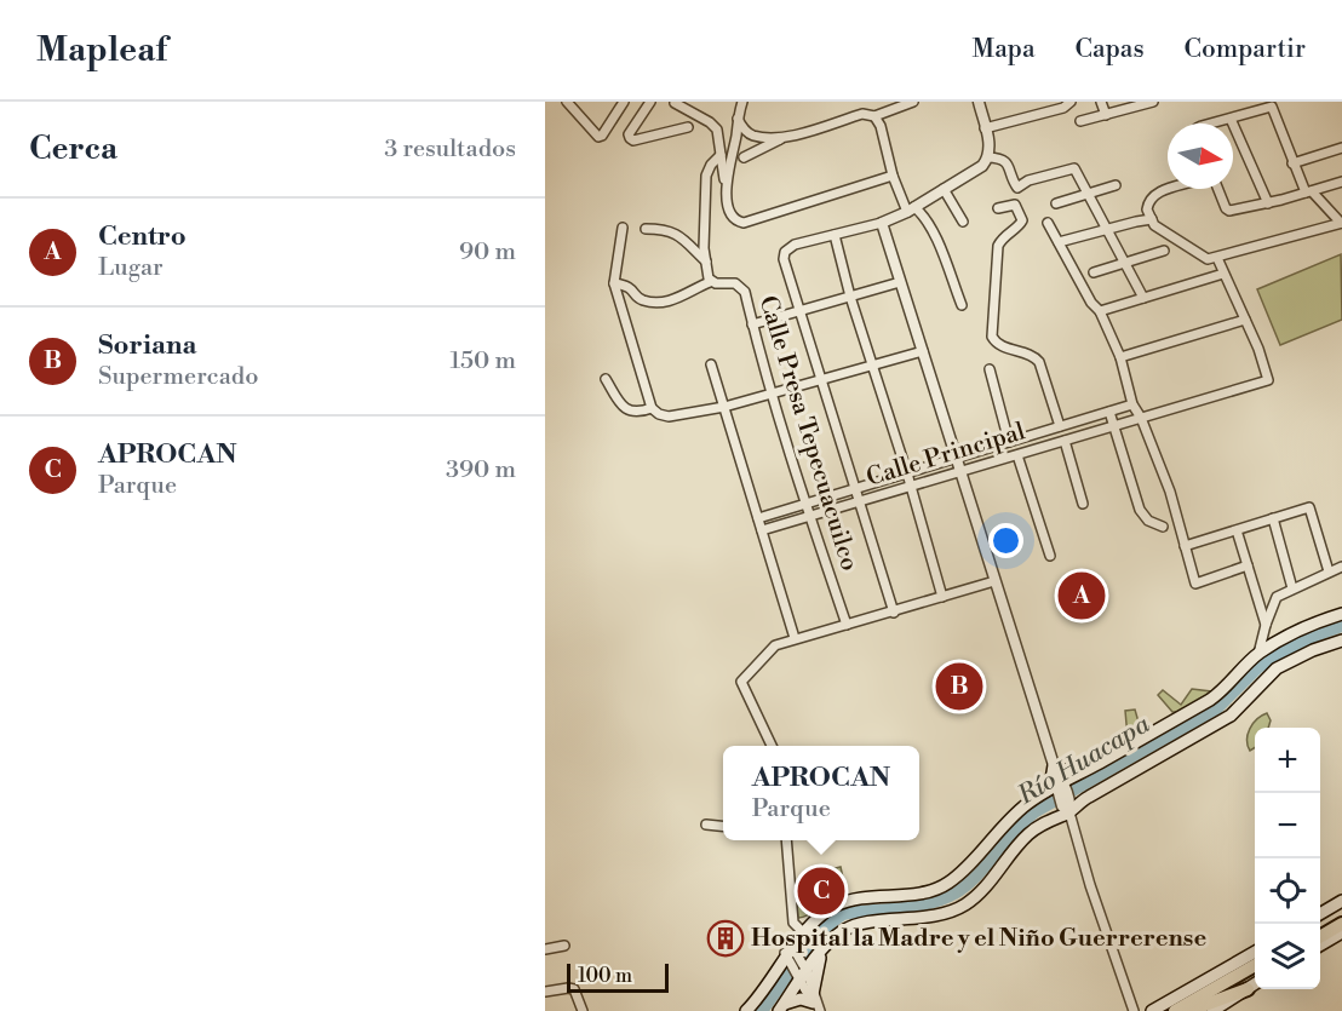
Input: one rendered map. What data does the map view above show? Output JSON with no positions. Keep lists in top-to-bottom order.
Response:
{
  "streets": {
    "street": ["Calle Presa Tepecuacuilco", "Calle Principal"]
  },
  "crossings": [
    ["Calle Presa Tepecuacuilco", "Calle Principal"]
  ],
  "water": ["Río Huacapa"],
  "places": {
    "building": ["Hospital la Madre y el Niño Guerrerense"]
  },
  "scale_bar": "100 m",
  "north": "right",
  "page": {
    "header": "Mapleaf",
    "nav": ["Mapa", "Capas", "Compartir"],
    "heading": ["Cerca", "3 resultados"],
    "list": [
      {
        "mark": "A",
        "name": "Centro",
        "note": "Lugar",
        "value": "90 m"
      },
      {
        "mark": "B",
        "name": "Soriana",
        "note": "Supermercado",
        "value": "150 m"
      },
      {
        "mark": "C",
        "name": "APROCAN",
        "note": "Parque",
        "value": "390 m"
      }
    ],
    "pins": ["A", "B", "C"],
    "map_buttons": ["+", "−"],
    "popup": ["APROCAN", "Parque"],
    "scale": "100 m"
  }
}
